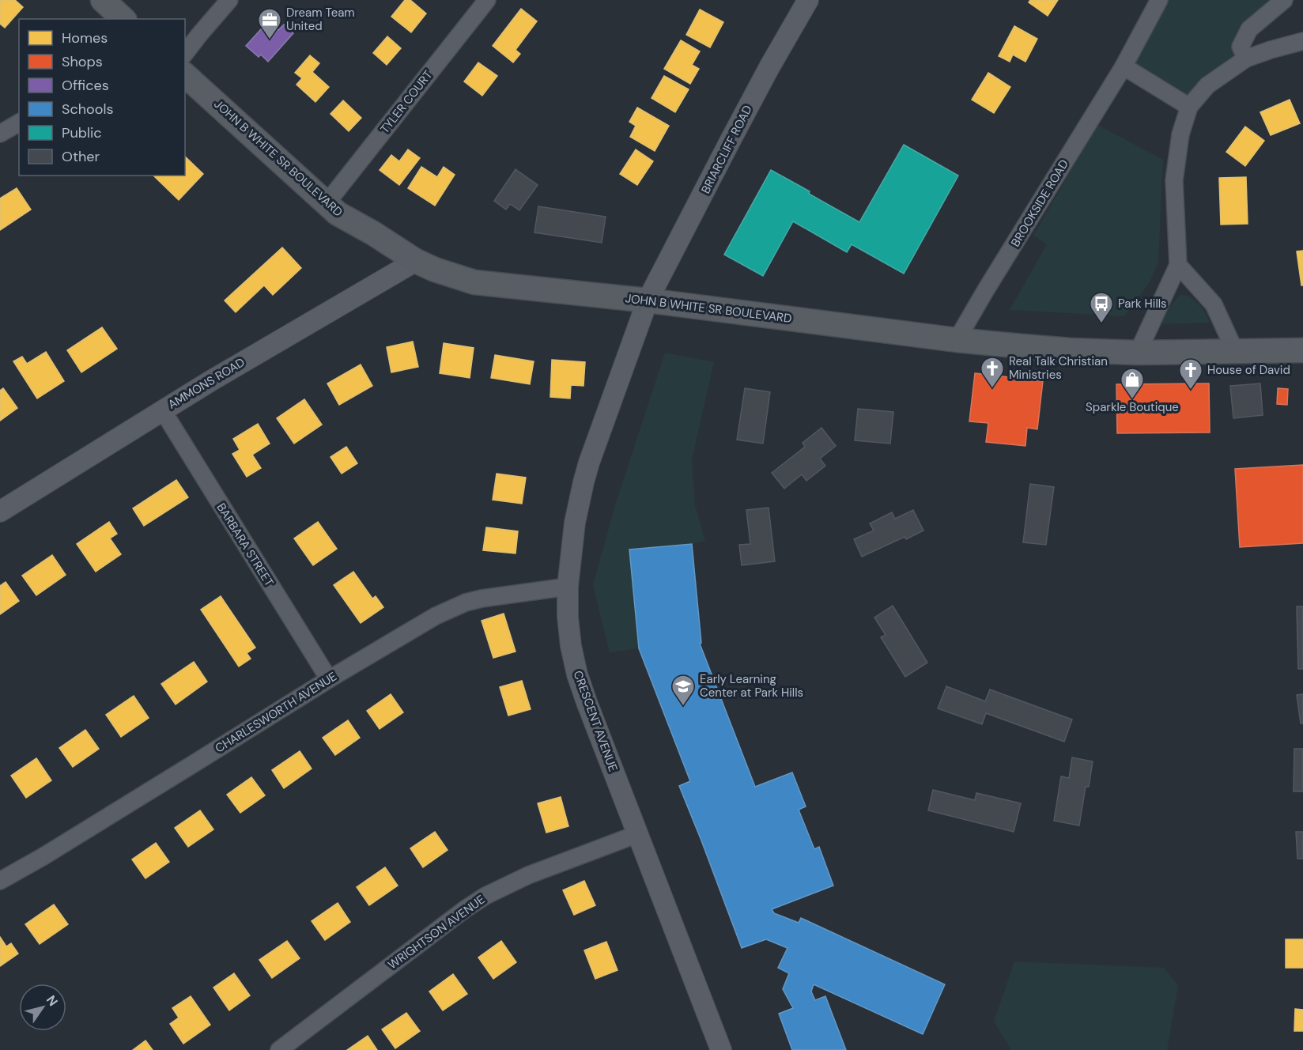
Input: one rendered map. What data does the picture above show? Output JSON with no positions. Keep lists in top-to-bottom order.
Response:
{
  "streets": {
    "main road": ["JOHN B WHITE SR BOULEVARD"],
    "street": [
      "TYLER COURT",
      "BRIARCLIFF ROAD",
      "BROOKSIDE ROAD",
      "AMMONS ROAD",
      "BARBARA STREET",
      "CHARLESWORTH AVENUE",
      "CRESCENT AVENUE",
      "WRIGHTSON AVENUE"
    ]
  },
  "crossings": [
    ["TYLER COURT", "JOHN B WHITE SR BOULEVARD"],
    ["BRIARCLIFF ROAD", "JOHN B WHITE SR BOULEVARD"],
    ["BRIARCLIFF ROAD", "CRESCENT AVENUE"],
    ["JOHN B WHITE SR BOULEVARD", "BROOKSIDE ROAD"],
    ["JOHN B WHITE SR BOULEVARD", "AMMONS ROAD"],
    ["JOHN B WHITE SR BOULEVARD", "CRESCENT AVENUE"],
    ["AMMONS ROAD", "BARBARA STREET"],
    ["BARBARA STREET", "CHARLESWORTH AVENUE"],
    ["CHARLESWORTH AVENUE", "CRESCENT AVENUE"],
    ["CRESCENT AVENUE", "WRIGHTSON AVENUE"]
  ],
  "places": {
    "office": ["Dream Team United"],
    "bus stop": ["Park Hills"],
    "church": ["Real Talk Christian Ministries", "House of David"],
    "shop": ["Sparkle Boutique"],
    "school or university": ["Early Learning Center at Park Hills"]
  },
  "legend": [
    "Homes",
    "Shops",
    "Offices",
    "Schools",
    "Public",
    "Other"
  ],
  "north": "top right"
}
